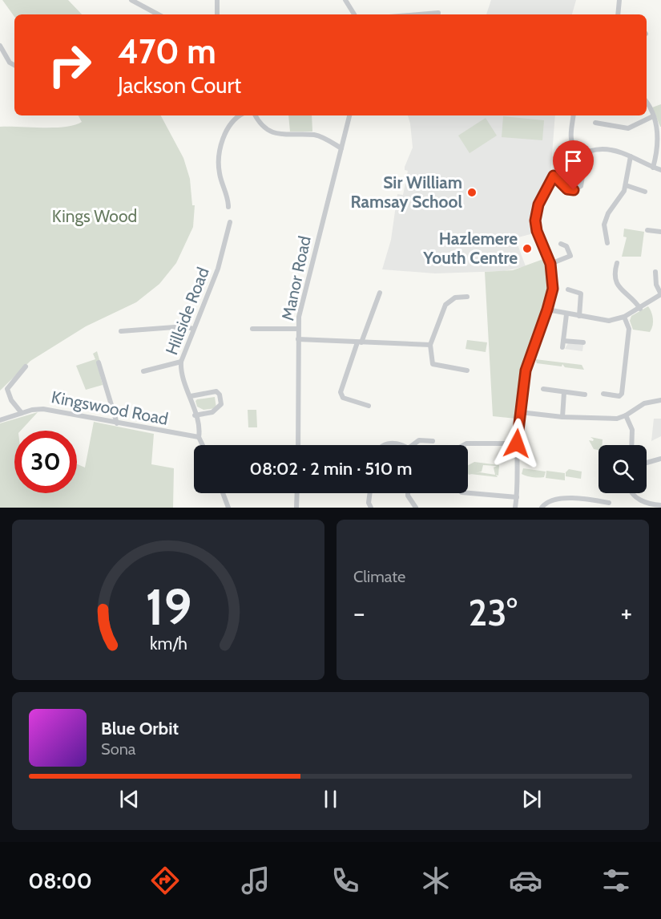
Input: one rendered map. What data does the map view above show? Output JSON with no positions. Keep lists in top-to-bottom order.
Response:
{
  "streets": {
    "street": ["Manor Road", "Hillside Road", "Kingswood Road"]
  },
  "crossings": [
    ["Hillside Road", "Kingswood Road"]
  ],
  "parks": ["Kings Wood"],
  "places": ["Sir William Ramsay School", "Hazlemere Youth Centre"],
  "page": {
    "turn": ["470 m", "Jackson Court"],
    "limit": "30",
    "trip": "08:02 · 2 min · 510 m",
    "tile": "Climate",
    "heat": ["−", "23°", "+"],
    "song": ["Blue Orbit", "Sona"],
    "tabs": "08:00",
    "gauge": ["19", "km/h"]
  }
}
